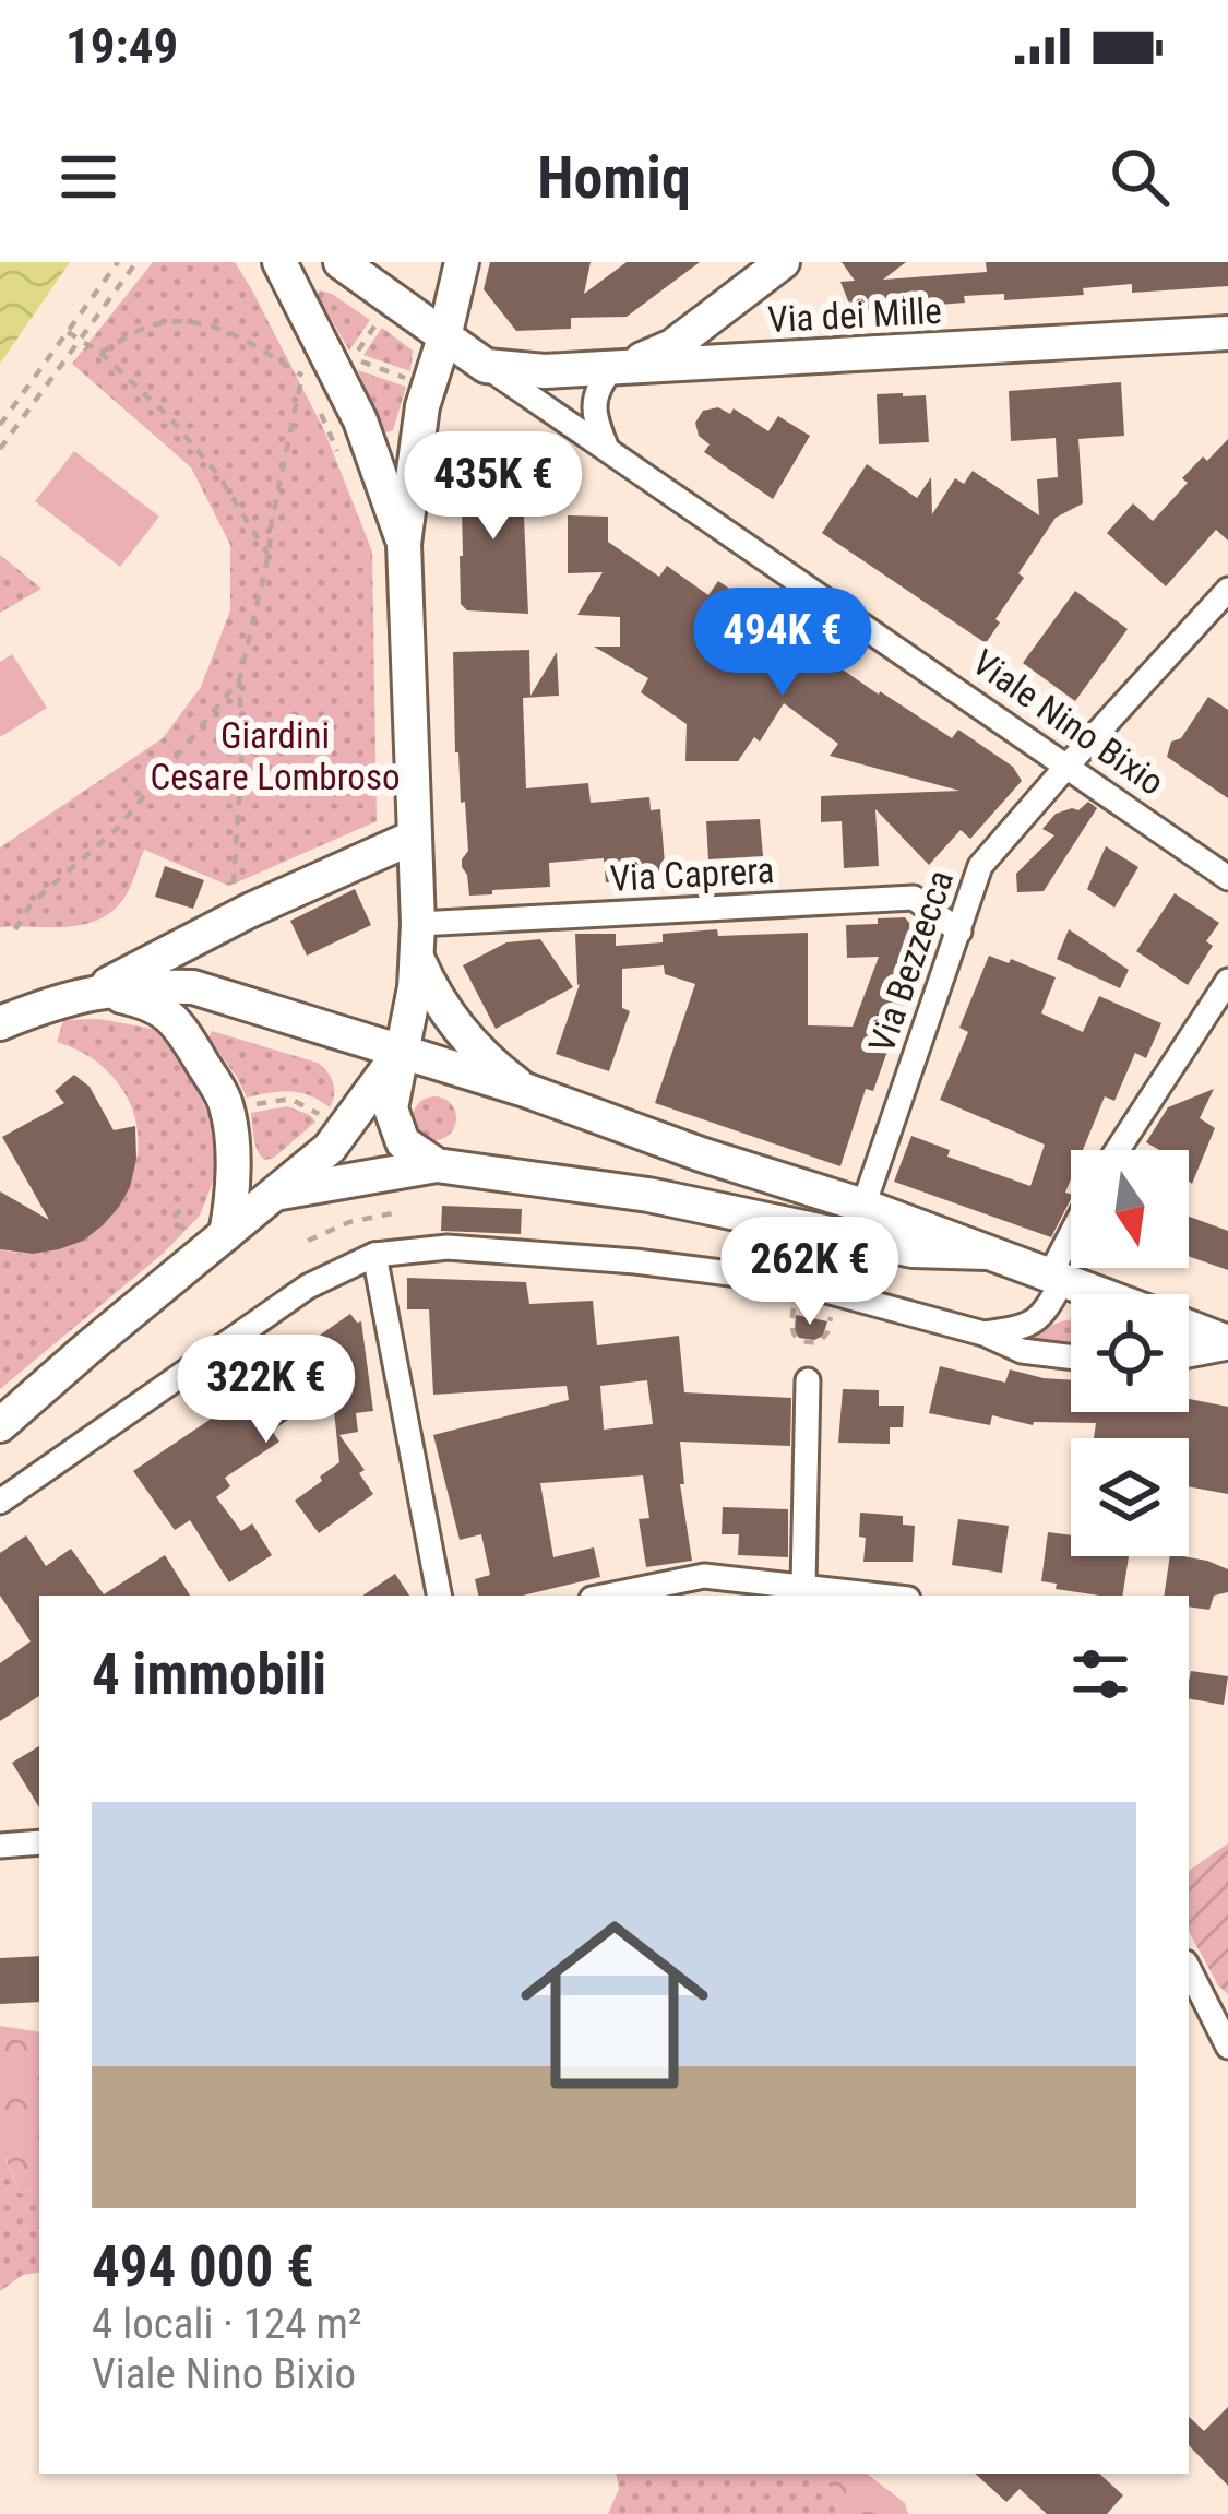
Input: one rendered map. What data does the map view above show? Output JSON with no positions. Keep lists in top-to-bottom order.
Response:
{
  "streets": {
    "street": [
      "Via dei Mille",
      "Viale Nino Bixio",
      "Via Caprera",
      "Via Bezzecca"
    ]
  },
  "crossings": [
    ["Via dei Mille", "Viale Nino Bixio"],
    ["Viale Nino Bixio", "Via Bezzecca"],
    ["Via Caprera", "Via Bezzecca"]
  ],
  "parks": ["Giardini Cesare Lombroso"],
  "north": "bottom",
  "page": {
    "status": "19:49",
    "header": "Homiq",
    "price": [
      "435K €",
      "494K €",
      "262K €",
      "322K €"
    ],
    "heading": "4 immobili",
    "list": [
      {
        "name": "494 000 €",
        "note": "4 locali · 124 m² · Viale Nino Bixio"
      }
    ]
  }
}
